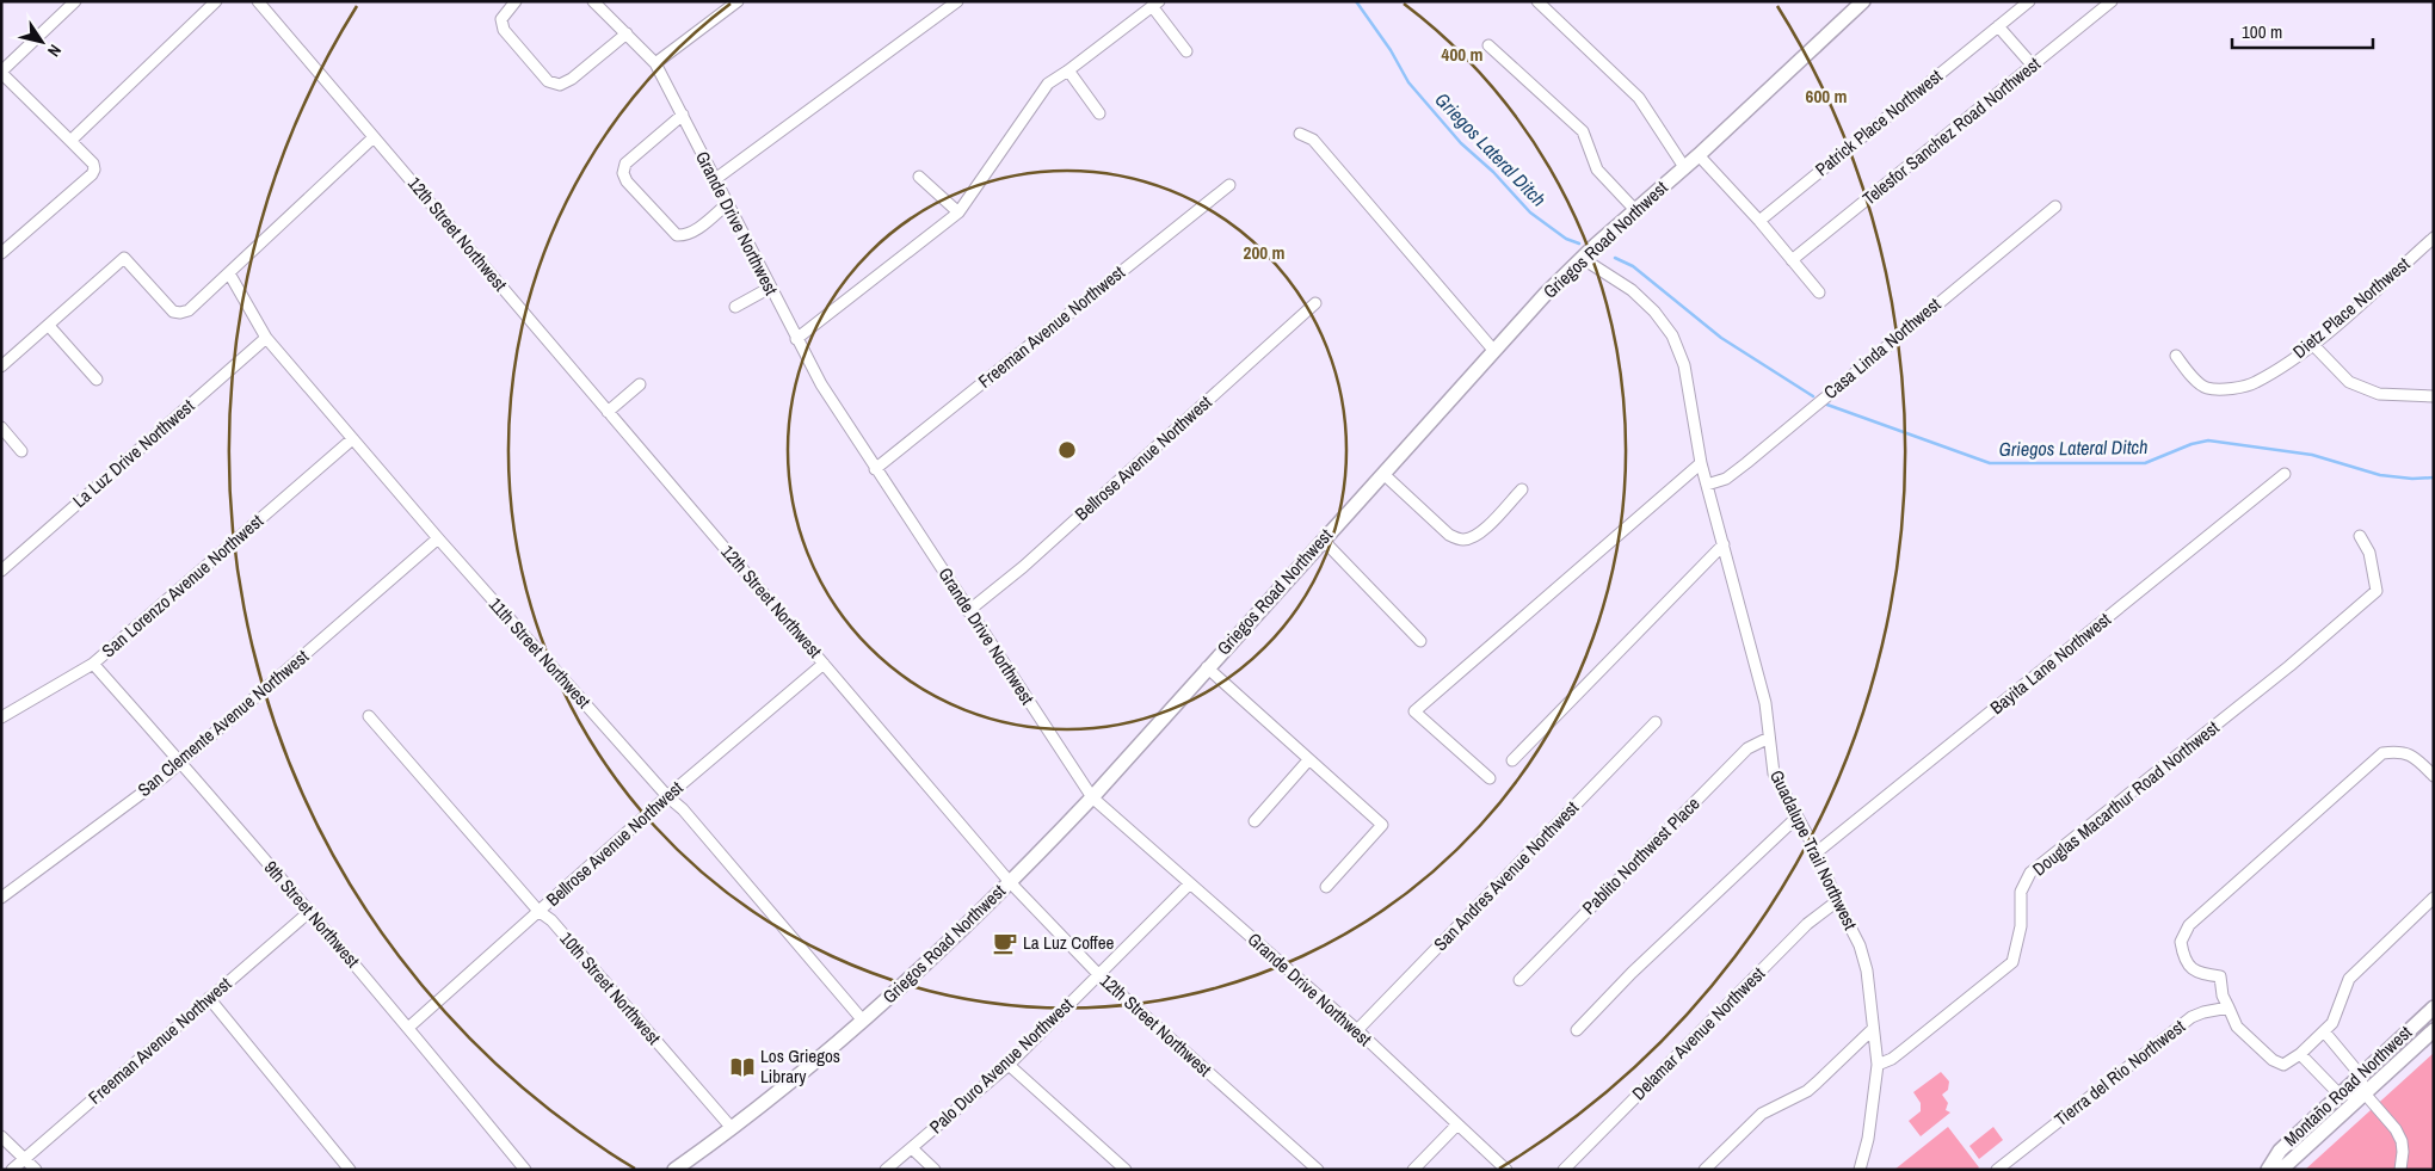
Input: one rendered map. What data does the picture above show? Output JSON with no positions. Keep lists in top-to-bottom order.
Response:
{
  "streets": {
    "main road": ["Griegos Road Northwest", "Montaño Road Northwest"],
    "street": [
      "Patrick Place Northwest",
      "Telesfor Sanchez Road Northwest",
      "Grande Drive Northwest",
      "12th Street Northwest",
      "Dietz Place Northwest",
      "Freeman Avenue Northwest",
      "Casa Linda Northwest",
      "La Luz Drive Northwest",
      "Bellrose Avenue Northwest",
      "San Lorenzo Avenue Northwest",
      "11th Street Northwest",
      "Bayita Lane Northwest",
      "San Clemente Avenue Northwest",
      "Douglas Macarthur Road Northwest",
      "Guadalupe Trail Northwest",
      "Pablito Northwest Place",
      "San Andres Avenue Northwest",
      "9th Street Northwest",
      "10th Street Northwest",
      "Delamar Avenue Northwest",
      "Palo Duro Avenue Northwest",
      "Tierra del Rio Northwest"
    ]
  },
  "crossings": [
    ["Grande Drive Northwest", "Griegos Road Northwest"],
    ["Grande Drive Northwest", "Freeman Avenue Northwest"],
    ["Grande Drive Northwest", "Bellrose Avenue Northwest"],
    ["Grande Drive Northwest", "San Andres Avenue Northwest"],
    ["Grande Drive Northwest", "Palo Duro Avenue Northwest"],
    ["12th Street Northwest", "Griegos Road Northwest"],
    ["12th Street Northwest", "Bellrose Avenue Northwest"],
    ["12th Street Northwest", "Palo Duro Avenue Northwest"],
    ["Griegos Road Northwest", "11th Street Northwest"],
    ["Griegos Road Northwest", "Guadalupe Trail Northwest"],
    ["Griegos Road Northwest", "10th Street Northwest"],
    ["Freeman Avenue Northwest", "9th Street Northwest"],
    ["Casa Linda Northwest", "Guadalupe Trail Northwest"],
    ["La Luz Drive Northwest", "11th Street Northwest"],
    ["Bellrose Avenue Northwest", "11th Street Northwest"],
    ["Bellrose Avenue Northwest", "9th Street Northwest"],
    ["Bellrose Avenue Northwest", "10th Street Northwest"],
    ["San Lorenzo Avenue Northwest", "11th Street Northwest"],
    ["San Lorenzo Avenue Northwest", "9th Street Northwest"],
    ["11th Street Northwest", "San Clemente Avenue Northwest"],
    ["Bayita Lane Northwest", "Guadalupe Trail Northwest"],
    ["San Clemente Avenue Northwest", "9th Street Northwest"],
    ["Douglas Macarthur Road Northwest", "Guadalupe Trail Northwest"],
    ["Guadalupe Trail Northwest", "Pablito Northwest Place"],
    ["Guadalupe Trail Northwest", "Delamar Avenue Northwest"]
  ],
  "water": ["Griegos Lateral Ditch"],
  "places": {
    "cafe": ["La Luz Coffee"],
    "library": ["Los Griegos Library"]
  },
  "scale_bar": "100 m",
  "north": "bottom right",
  "rings": ["400 m", "600 m", "200 m"]
}
